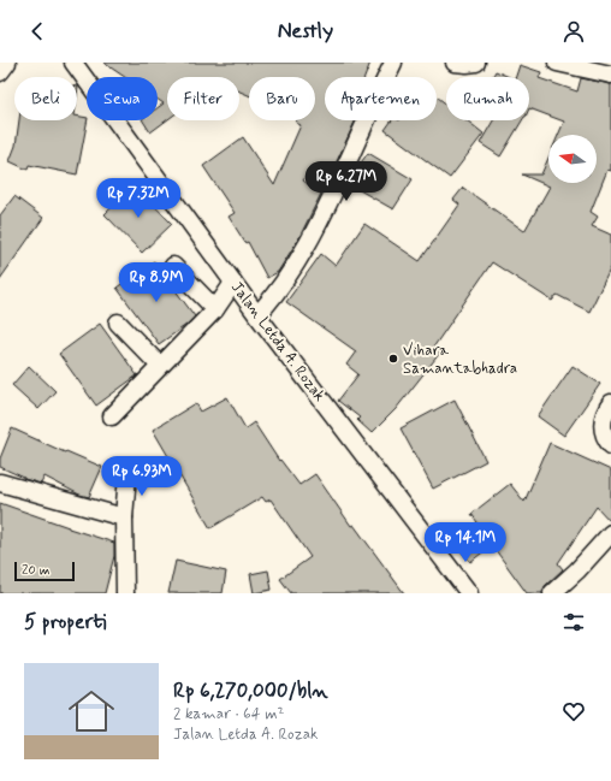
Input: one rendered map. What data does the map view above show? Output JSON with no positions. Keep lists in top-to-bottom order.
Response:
{
  "streets": {
    "street": ["Jalan Letda A. Rozak"]
  },
  "places": ["Vihara Samantabhadra"],
  "scale_bar": "20 m",
  "north": "left",
  "page": {
    "header": "Nestly",
    "chip": [
      "Beli",
      "Sewa",
      "Filter",
      "Baru",
      "Apartemen",
      "Rumah"
    ],
    "price": [
      "Rp 6.27M",
      "Rp 7.32M",
      "Rp 8.9M",
      "Rp 6.93M",
      "Rp 14.1M"
    ],
    "scale": "20 m",
    "heading": "5 properti",
    "list": [
      {
        "name": "Rp 6,270,000/bln",
        "note": "2 kamar · 64 m² · Jalan Letda A. Rozak"
      }
    ]
  }
}
